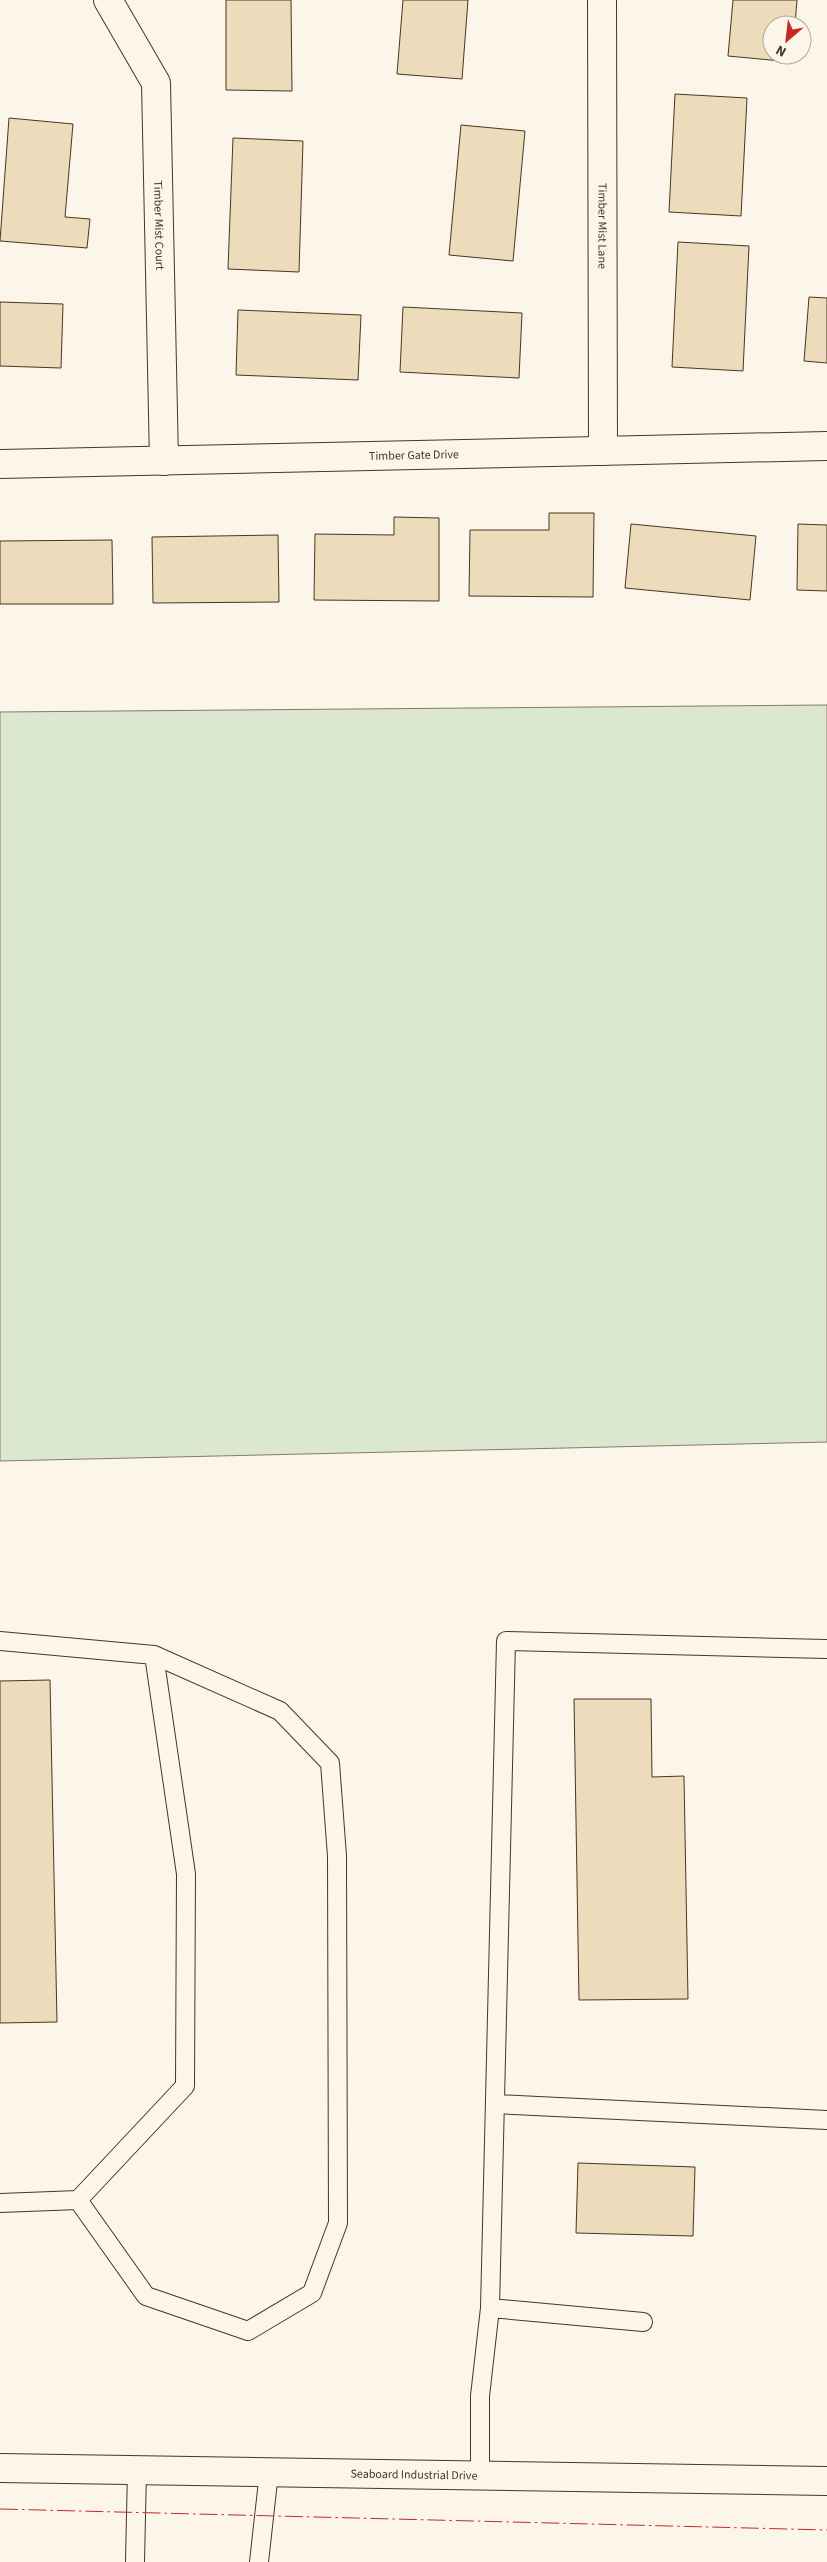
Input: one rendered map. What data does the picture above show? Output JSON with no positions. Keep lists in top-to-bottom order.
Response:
{
  "streets": {
    "street": [
      "Timber Mist Court",
      "Timber Mist Lane",
      "Timber Gate Drive",
      "Seaboard Industrial Drive"
    ]
  },
  "crossings": [
    ["Timber Mist Court", "Timber Gate Drive"],
    ["Timber Mist Lane", "Timber Gate Drive"]
  ],
  "north": "bottom left"
}
